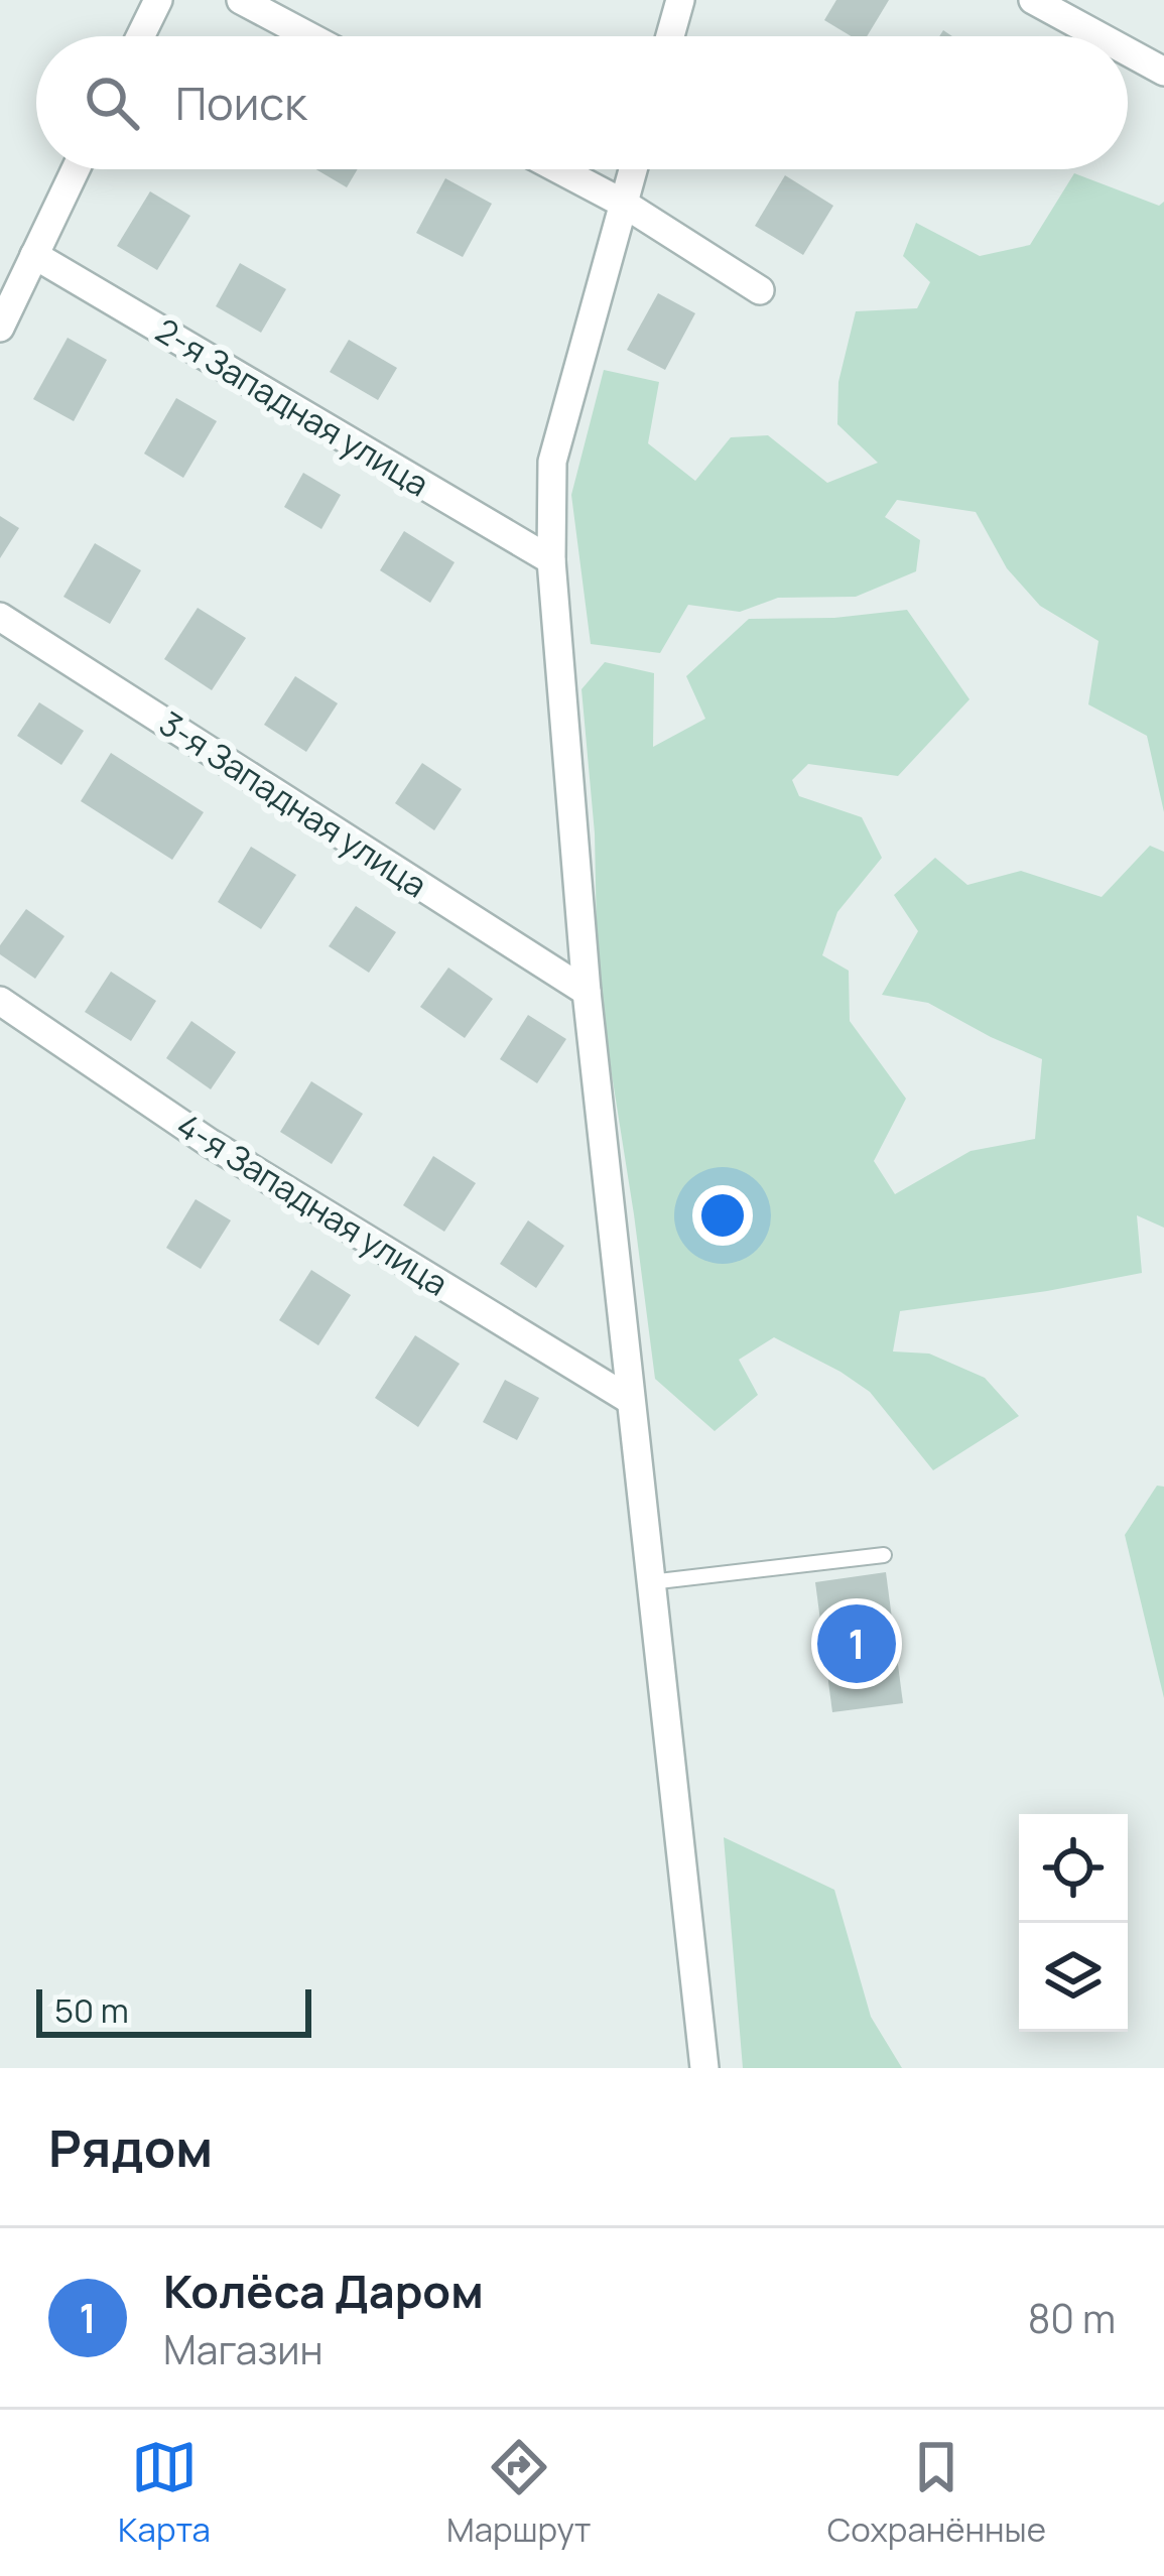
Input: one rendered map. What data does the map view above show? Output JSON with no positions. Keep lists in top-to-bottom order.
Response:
{
  "streets": {
    "street": ["2-я Западная улица", "3-я Западная улица", "4-я Западная улица"]
  },
  "scale_bar": "50 m",
  "page": {
    "search": "Поиск",
    "pins": "1",
    "scale": "50 m",
    "heading": "Рядом",
    "list": [
      {
        "mark": "1",
        "name": "Колёса Даром",
        "note": "Магазин",
        "value": "80 m"
      }
    ],
    "nav": ["Карта", "Маршрут", "Сохранённые"]
  }
}
